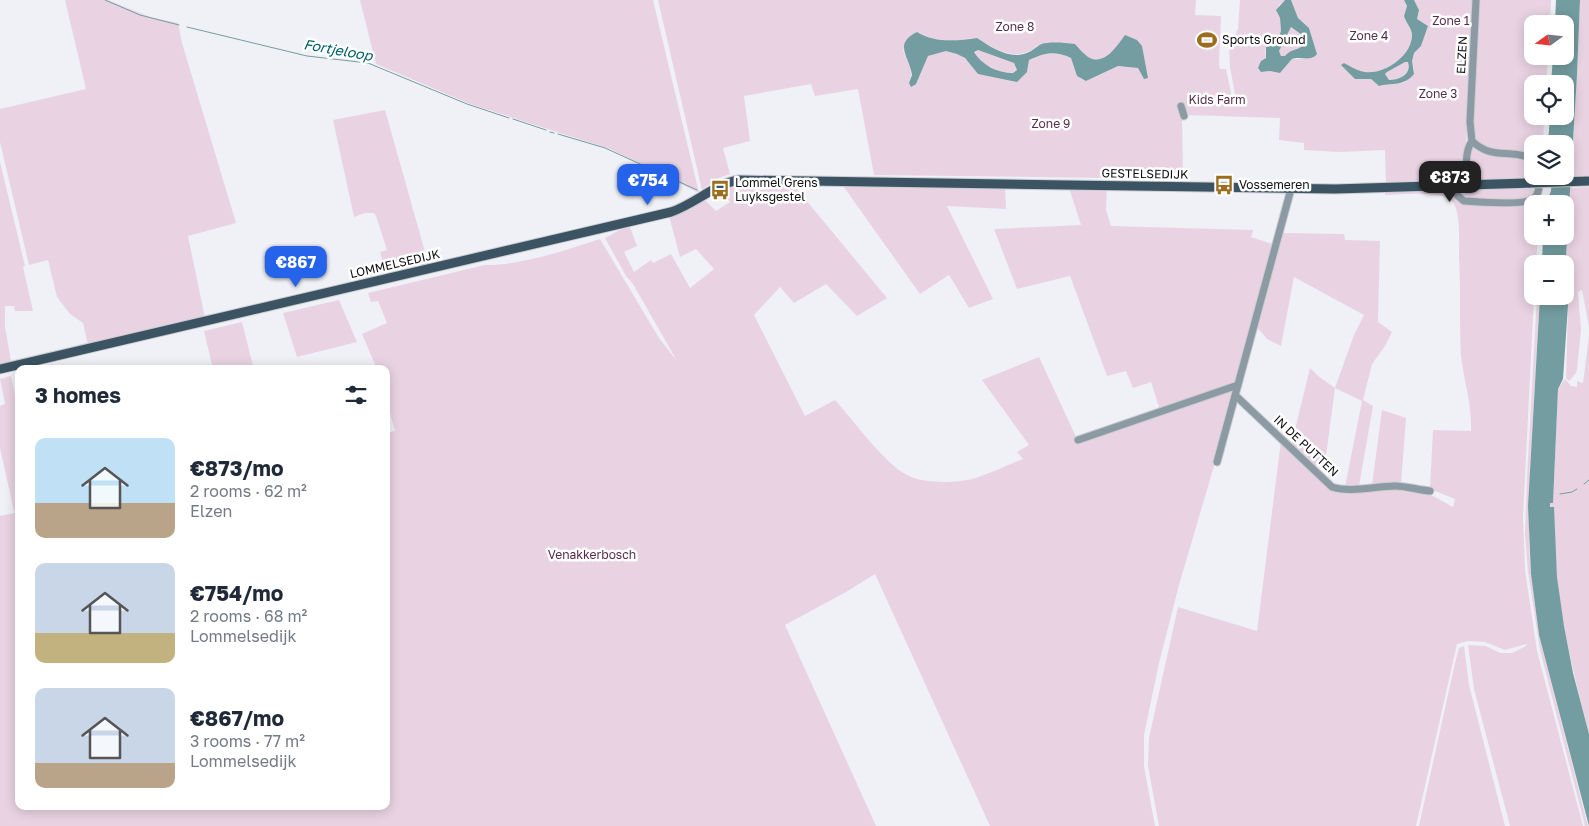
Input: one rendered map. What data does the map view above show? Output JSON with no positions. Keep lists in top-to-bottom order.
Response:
{
  "streets": {
    "main road": ["GESTELSEDIJK", "LOMMELSEDIJK"],
    "street": ["ELZEN", "IN DE PUTTEN"]
  },
  "crossings": [
    ["ELZEN", "GESTELSEDIJK"],
    ["GESTELSEDIJK", "LOMMELSEDIJK"]
  ],
  "water": ["Fortjeloop"],
  "parks": [
    "Zone 1",
    "Zone 8",
    "Zone 4",
    "Zone 3",
    "Kids Farm",
    "Zone 9",
    "Venakkerbosch"
  ],
  "places": {
    "sports": ["Sports Ground"],
    "bus stop": ["Vossemeren", "Lommel Grens Luyksgestel"]
  },
  "north": "left",
  "page": {
    "map_buttons": ["+", "−"],
    "price": ["€873", "€754", "€867"],
    "heading": "3 homes",
    "list": [
      {
        "name": "€873/mo",
        "note": "2 rooms · 62 m² · Elzen"
      },
      {
        "name": "€754/mo",
        "note": "2 rooms · 68 m² · Lommelsedijk"
      },
      {
        "name": "€867/mo",
        "note": "3 rooms · 77 m² · Lommelsedijk"
      }
    ]
  }
}
